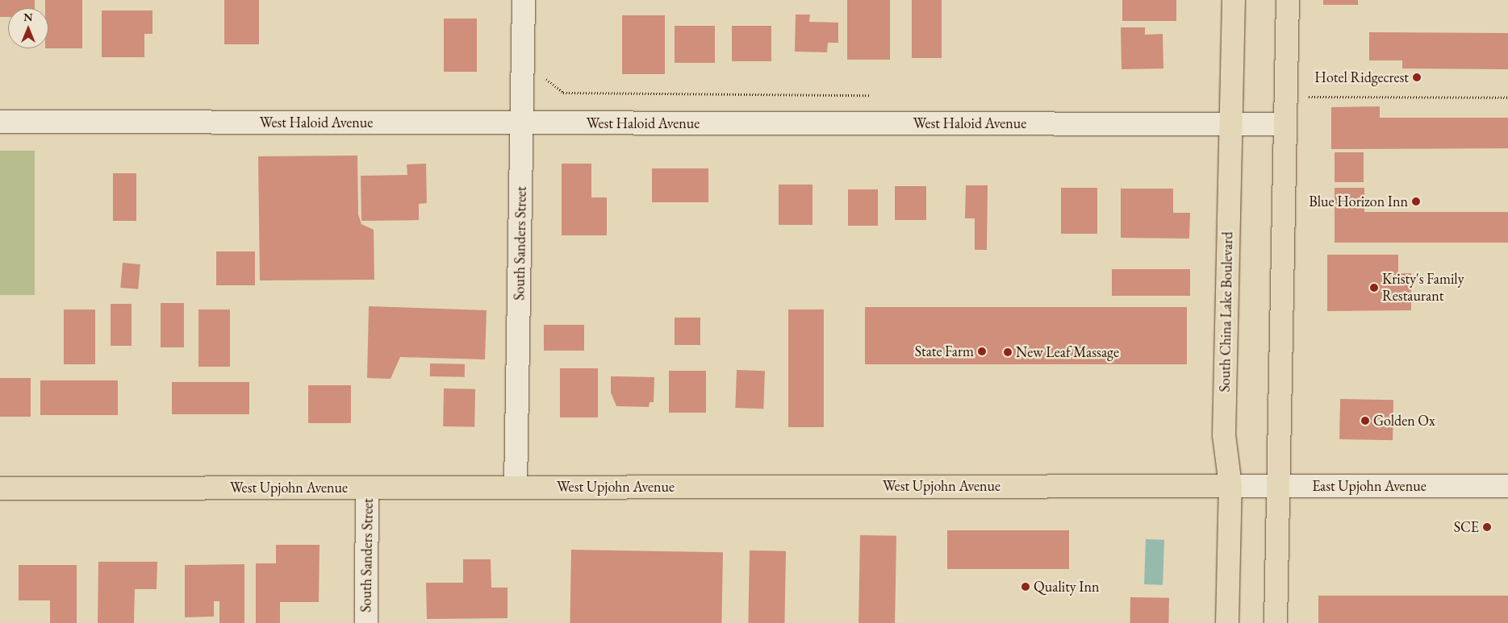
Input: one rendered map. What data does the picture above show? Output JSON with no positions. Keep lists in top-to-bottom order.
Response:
{
  "streets": {
    "main road": ["South China Lake Boulevard", "West Upjohn Avenue"],
    "street": ["West Haloid Avenue", "South Sanders Street", "East Upjohn Avenue"]
  },
  "crossings": [
    ["West Haloid Avenue", "South Sanders Street"],
    ["West Haloid Avenue", "South China Lake Boulevard"],
    ["South Sanders Street", "West Upjohn Avenue"],
    ["South China Lake Boulevard", "West Upjohn Avenue"],
    ["South China Lake Boulevard", "East Upjohn Avenue"],
    ["West Upjohn Avenue", "East Upjohn Avenue"]
  ],
  "places": [
    "Hotel Ridgecrest",
    "Blue Horizon Inn",
    "Kristy's Family Restaurant",
    "State Farm",
    "New Leaf Massage",
    "Golden Ox",
    "SCE",
    "Quality Inn"
  ],
  "north": "top"
}
